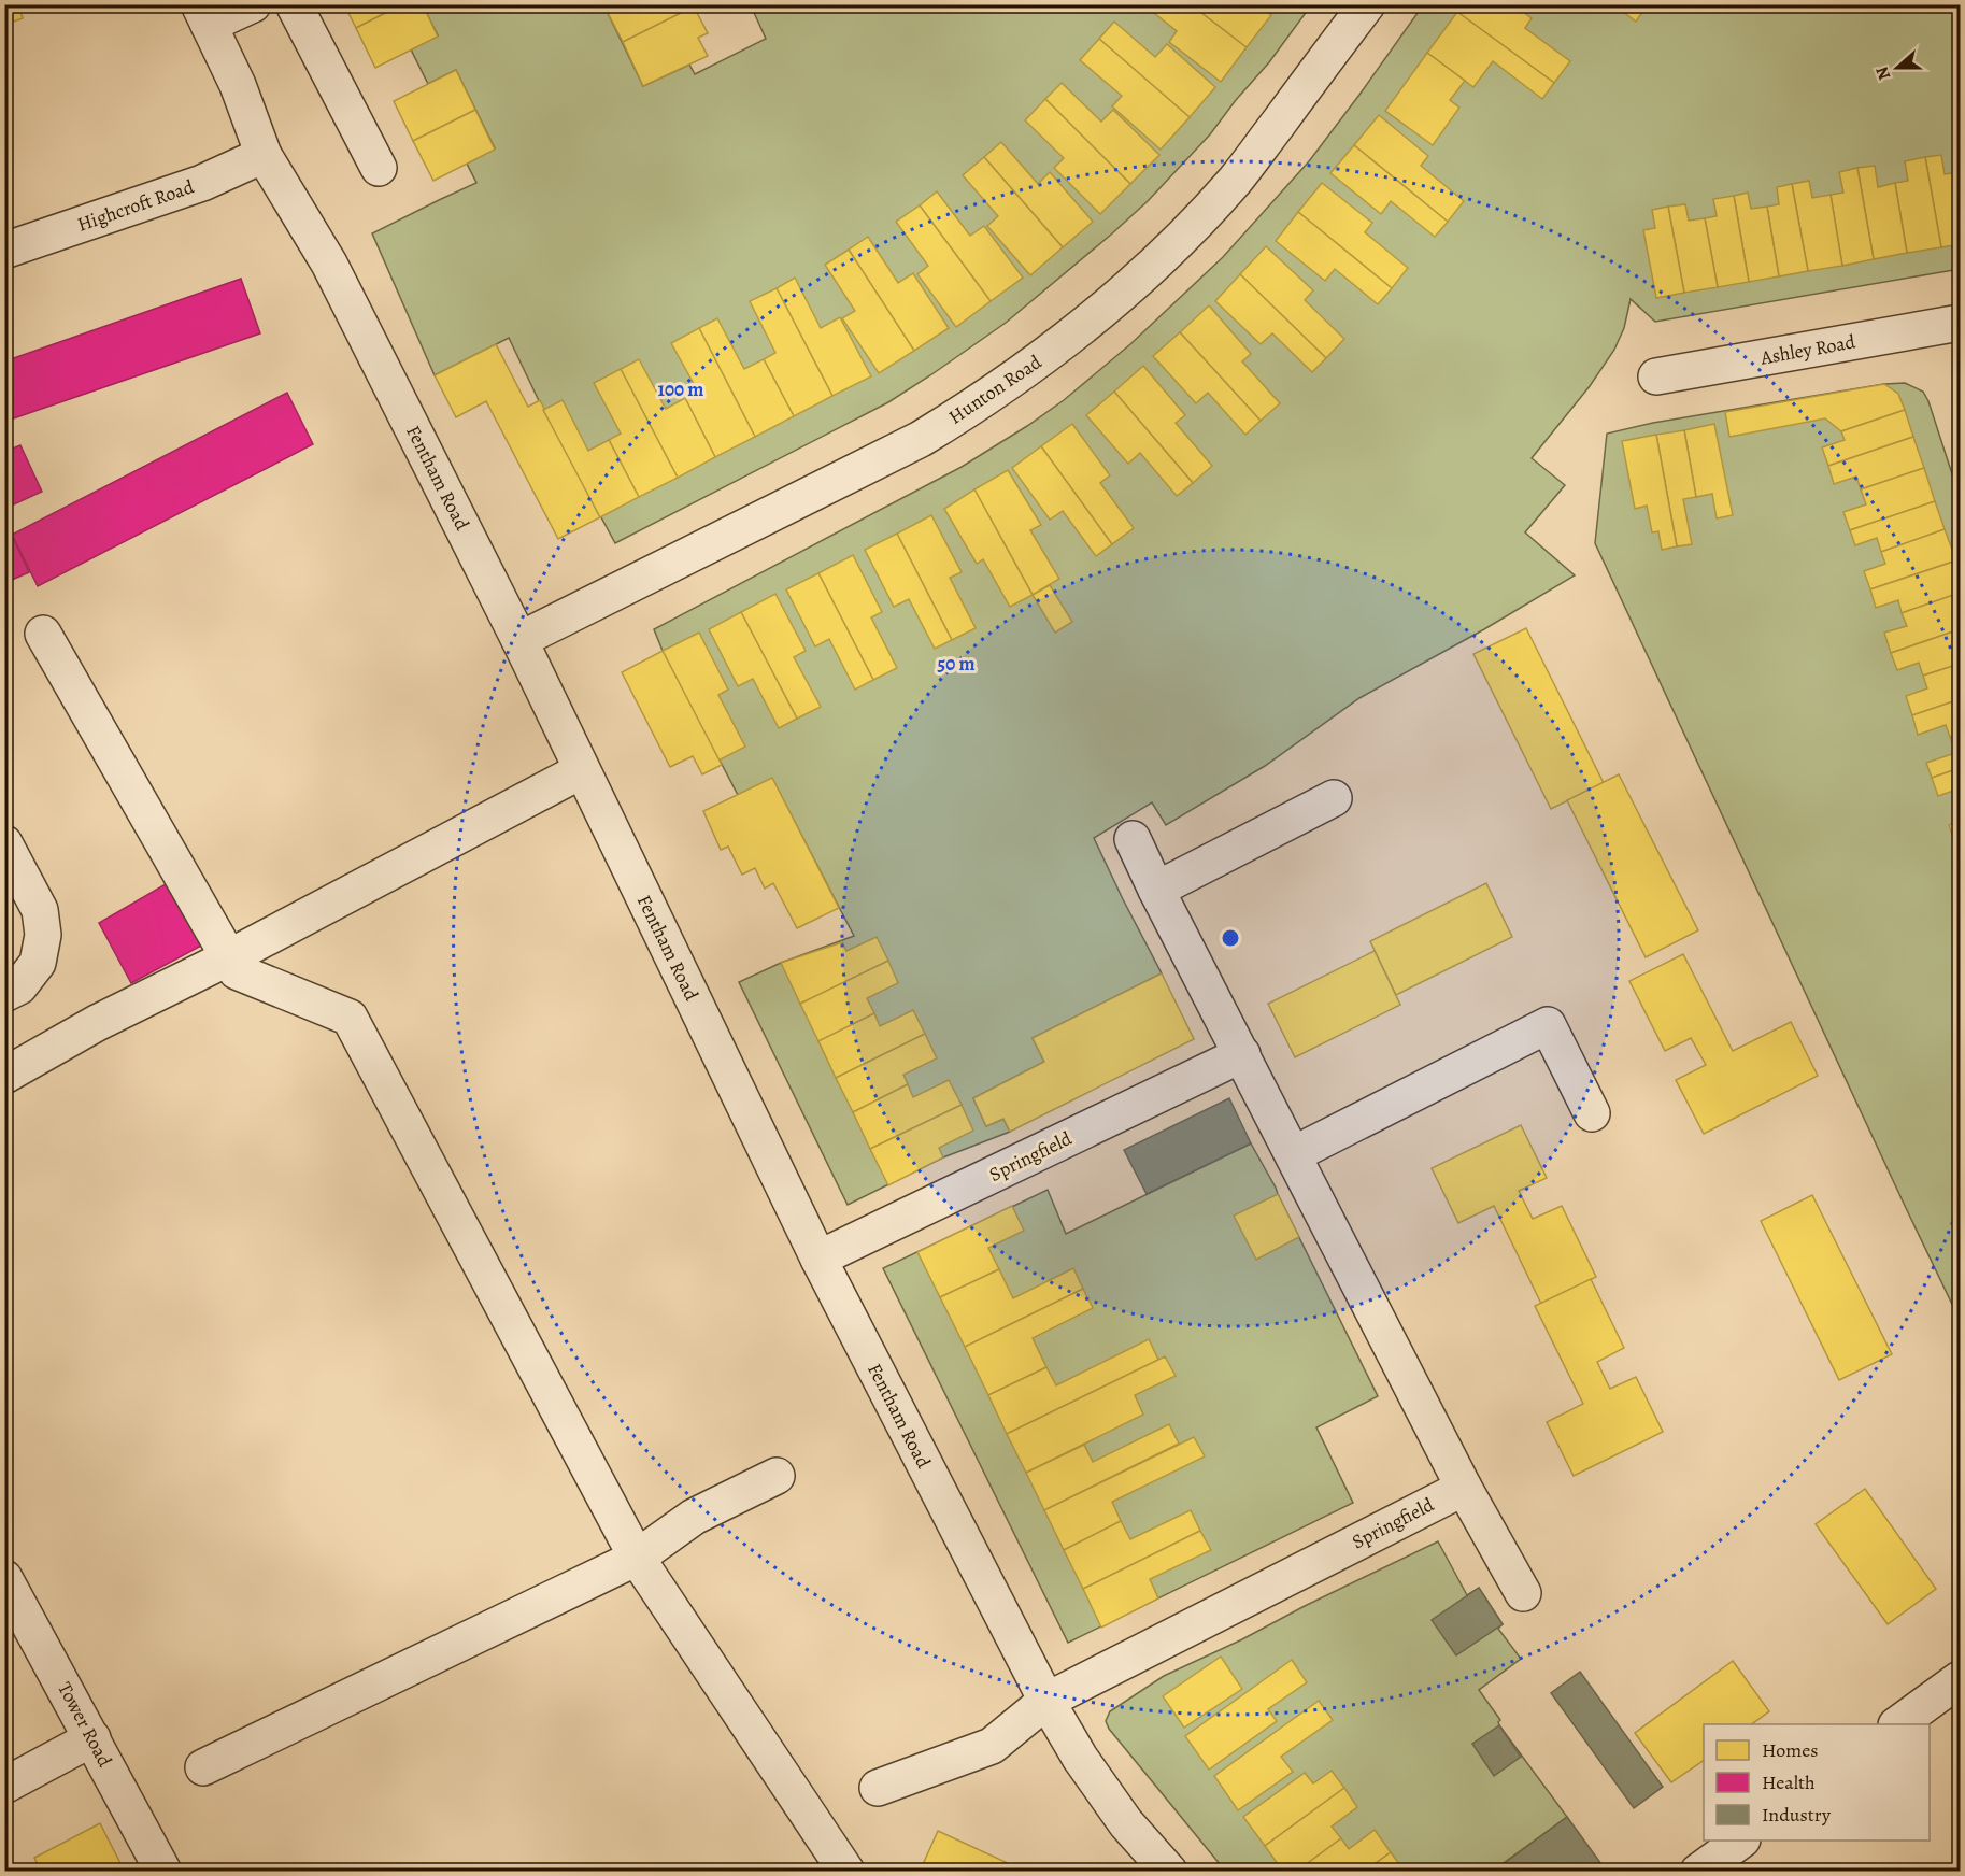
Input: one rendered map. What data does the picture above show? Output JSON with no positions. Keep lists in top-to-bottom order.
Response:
{
  "streets": {
    "street": [
      "Highcroft Road",
      "Ashley Road",
      "Hunton Road",
      "Fentham Road",
      "Springfield",
      "Tower Road"
    ]
  },
  "crossings": [
    ["Highcroft Road", "Fentham Road"],
    ["Hunton Road", "Fentham Road"],
    ["Fentham Road", "Springfield"]
  ],
  "legend": ["Homes", "Health", "Industry"],
  "north": "left",
  "rings": ["100 m", "50 m"]
}
